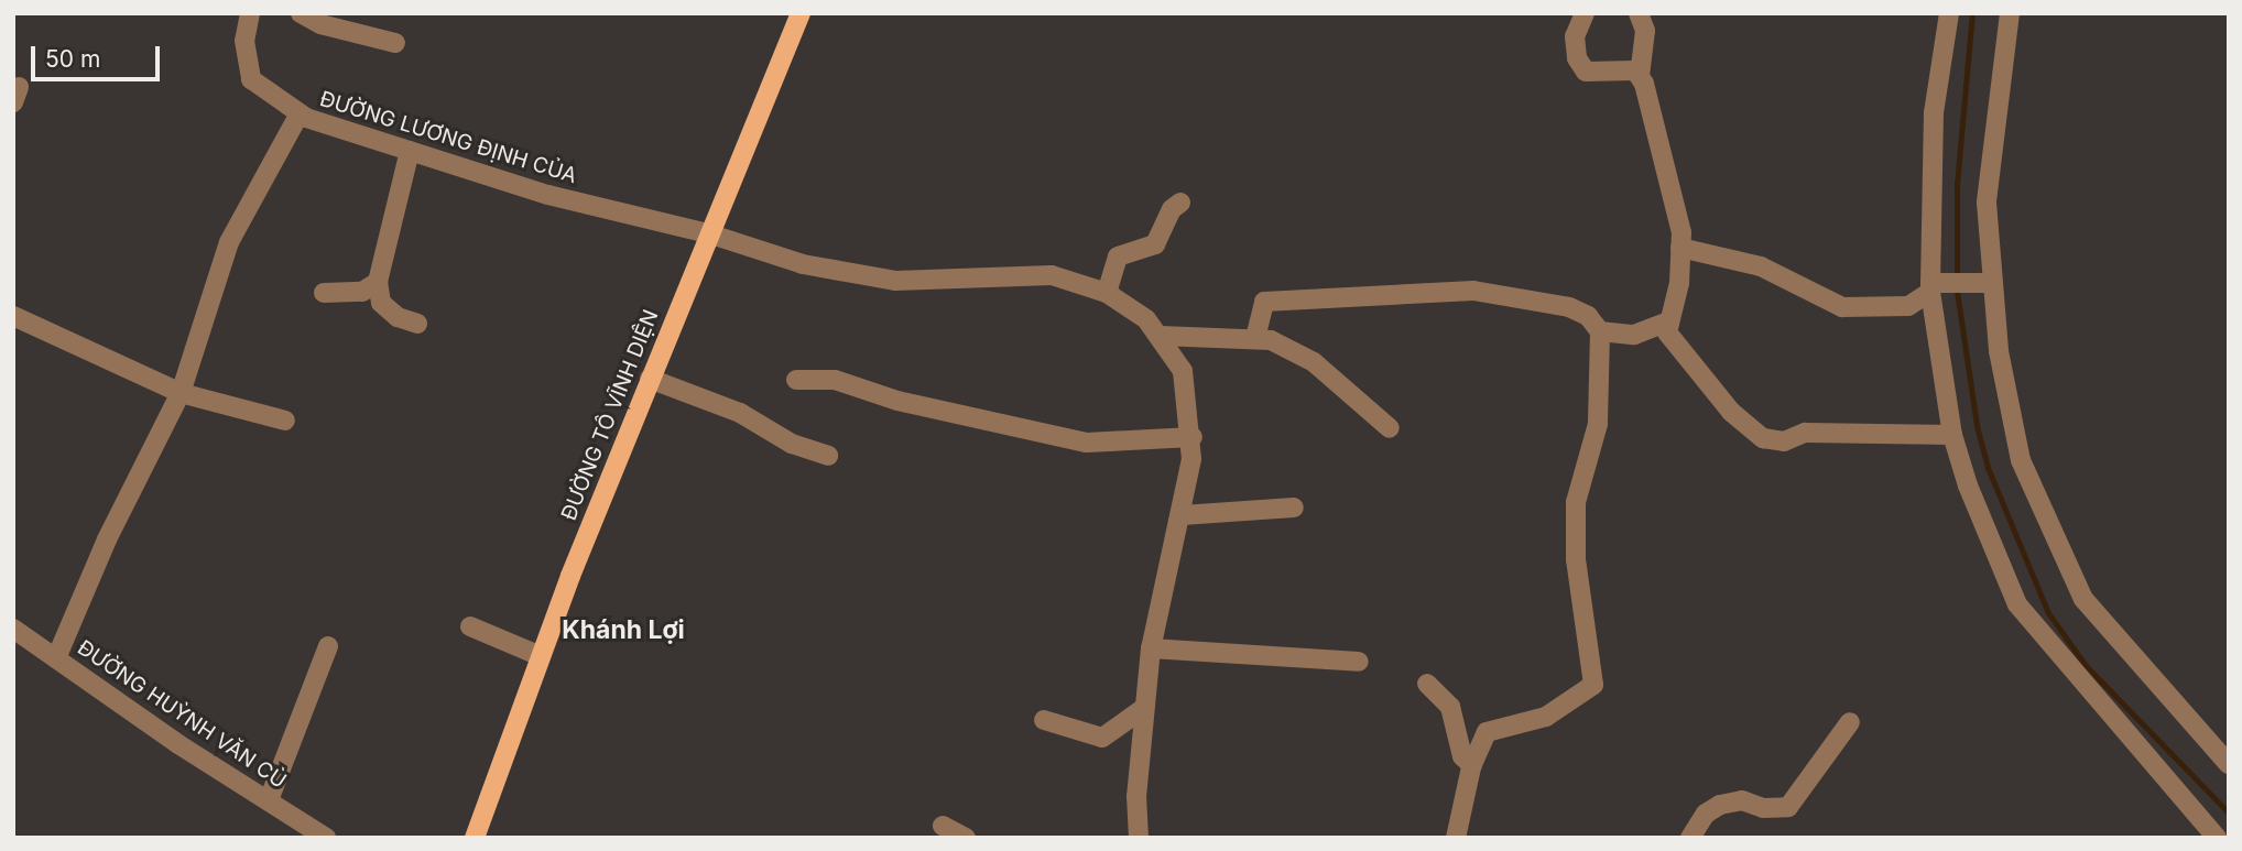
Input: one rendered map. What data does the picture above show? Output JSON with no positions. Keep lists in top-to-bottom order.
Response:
{
  "streets": {
    "main road": ["ĐƯỜNG TÔ VĨNH DIỆN"],
    "street": ["ĐƯỜNG LƯƠNG ĐỊNH CỦA", "ĐƯỜNG HUỲNH VĂN CÙ"]
  },
  "crossings": [
    ["ĐƯỜNG LƯƠNG ĐỊNH CỦA", "ĐƯỜNG TÔ VĨNH DIỆN"]
  ],
  "districts": ["Khánh Lợi"],
  "scale_bar": "50 m"
}
